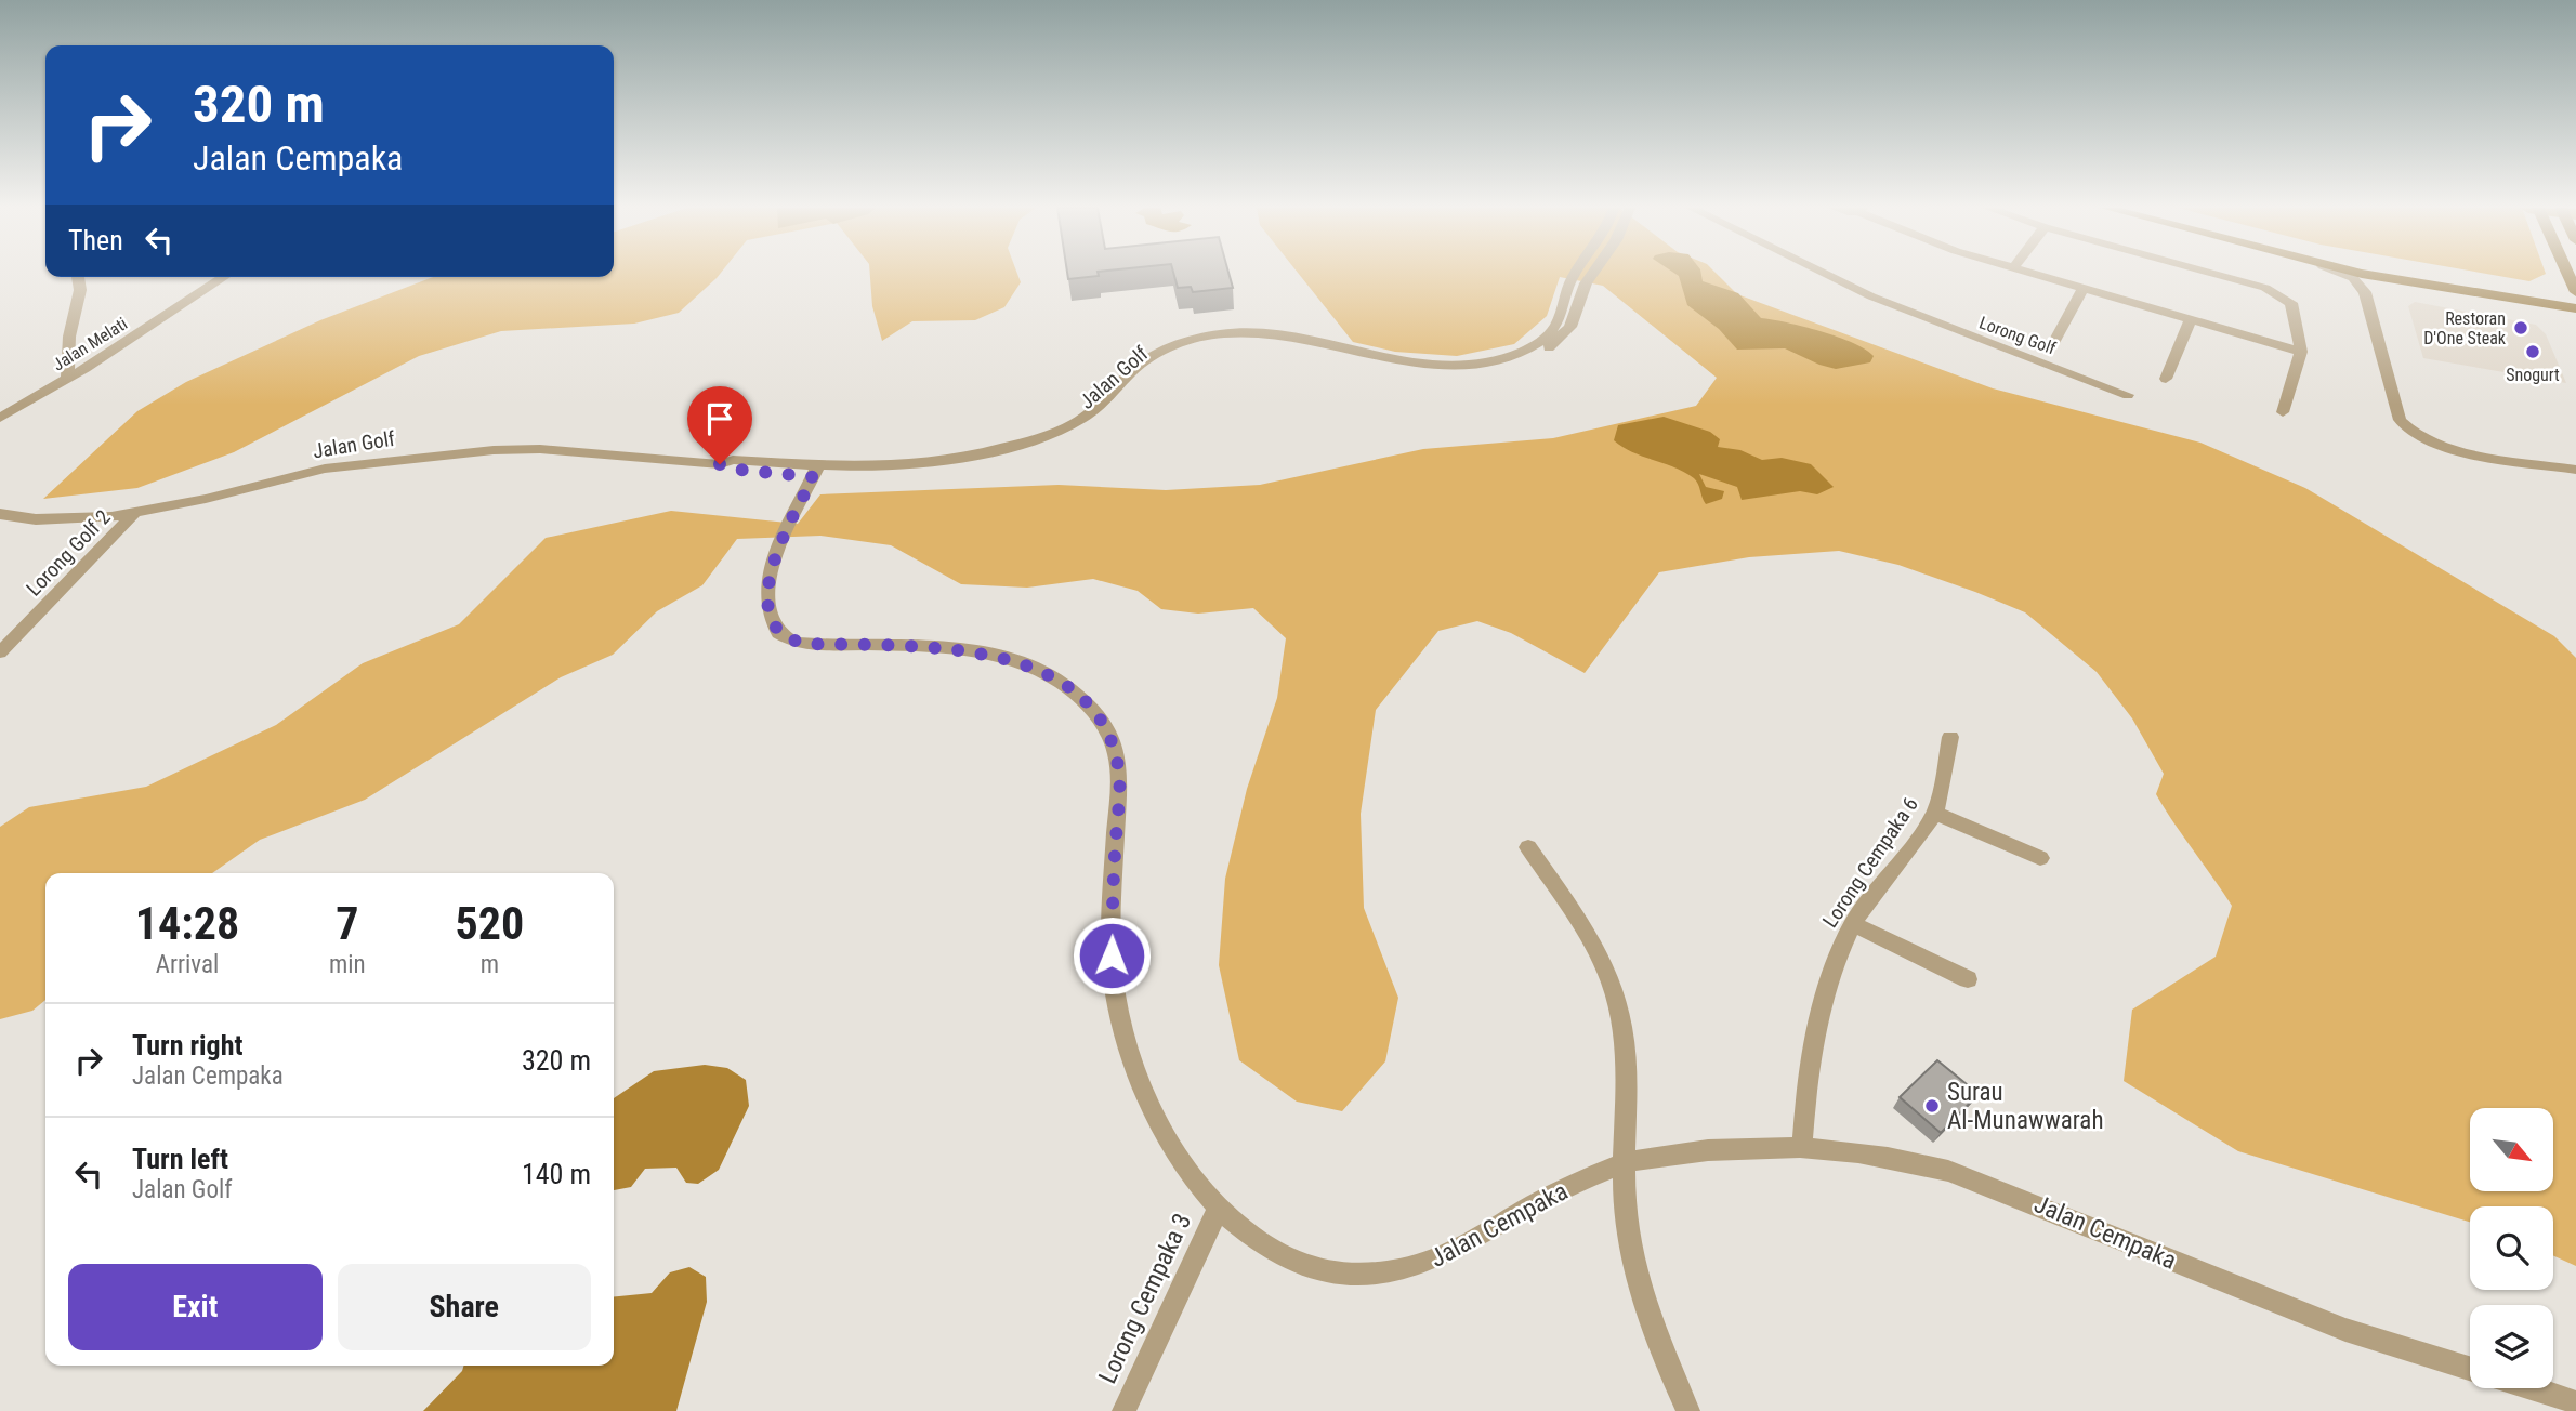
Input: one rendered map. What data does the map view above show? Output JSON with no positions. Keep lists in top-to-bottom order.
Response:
{
  "streets": {
    "street": [
      "Lorong Golf",
      "Jalan Melati",
      "Jalan Golf",
      "Lorong Golf 2",
      "Lorong Cempaka 6",
      "Jalan Cempaka",
      "Lorong Cempaka 3"
    ]
  },
  "crossings": [
    ["Jalan Golf", "Lorong Golf 2"],
    ["Jalan Golf", "Jalan Cempaka"],
    ["Lorong Cempaka 6", "Jalan Cempaka"],
    ["Jalan Cempaka", "Lorong Cempaka 3"]
  ],
  "places": ["Restoran D'One Steak", "Snogurt", "Surau Al-Munawwarah"],
  "north": "bottom right",
  "page": {
    "turn": ["320 m", "Jalan Cempaka"],
    "then": "Then",
    "eta": [
      "14:28",
      "Arrival",
      "7",
      "min",
      "520",
      "m"
    ],
    "list": [
      {
        "name": "Turn right",
        "note": "Jalan Cempaka",
        "value": "320 m"
      },
      {
        "name": "Turn left",
        "note": "Jalan Golf",
        "value": "140 m"
      }
    ],
    "buttons": ["Exit", "Share"]
  }
}
